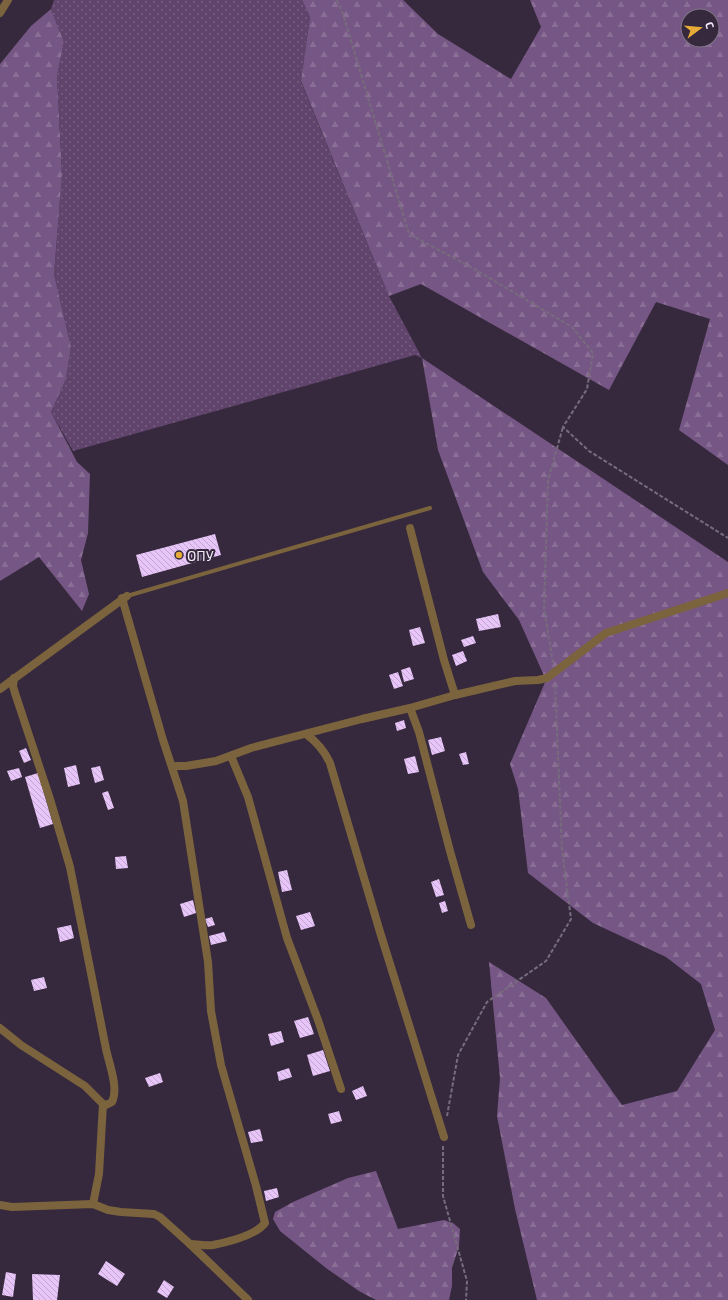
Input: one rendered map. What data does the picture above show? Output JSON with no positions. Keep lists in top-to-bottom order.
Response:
{
  "places": ["ОПУ"],
  "north": "right"
}
